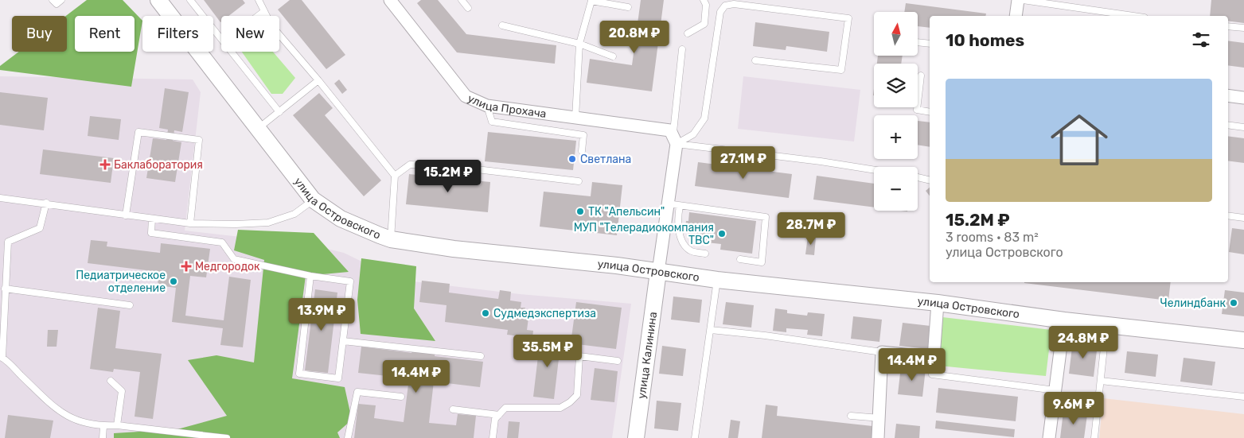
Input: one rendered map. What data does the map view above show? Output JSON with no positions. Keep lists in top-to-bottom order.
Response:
{
  "streets": {
    "street": ["улица Прохача", "улица Островского", "улица Калинина"]
  },
  "crossings": [
    ["улица Островского", "улица Калинина"]
  ],
  "places": {
    "other": [
      "Светлана",
      "ТК \"Апельсин\"",
      "МУП \"Телерадиокомпания ТВС\"",
      "Педиатрическое отделение",
      "Челиндбанк",
      "Судмедэкспертиза"
    ],
    "health": ["Баклаборатория", "Медгородок"]
  },
  "north": "top",
  "page": {
    "map_buttons": ["+", "−"],
    "chip": [
      "Buy",
      "Rent",
      "Filters",
      "New"
    ],
    "heading": "10 homes",
    "price": [
      "20.8M ₽",
      "27.1M ₽",
      "15.2M ₽",
      "28.7M ₽",
      "13.9M ₽",
      "24.8M ₽",
      "35.5M ₽",
      "14.4M ₽",
      "14.4M ₽",
      "9.6M ₽"
    ],
    "list": [
      {
        "name": "15.2M ₽",
        "note": "3 rooms · 83 m² · улица Островского"
      }
    ]
  }
}
